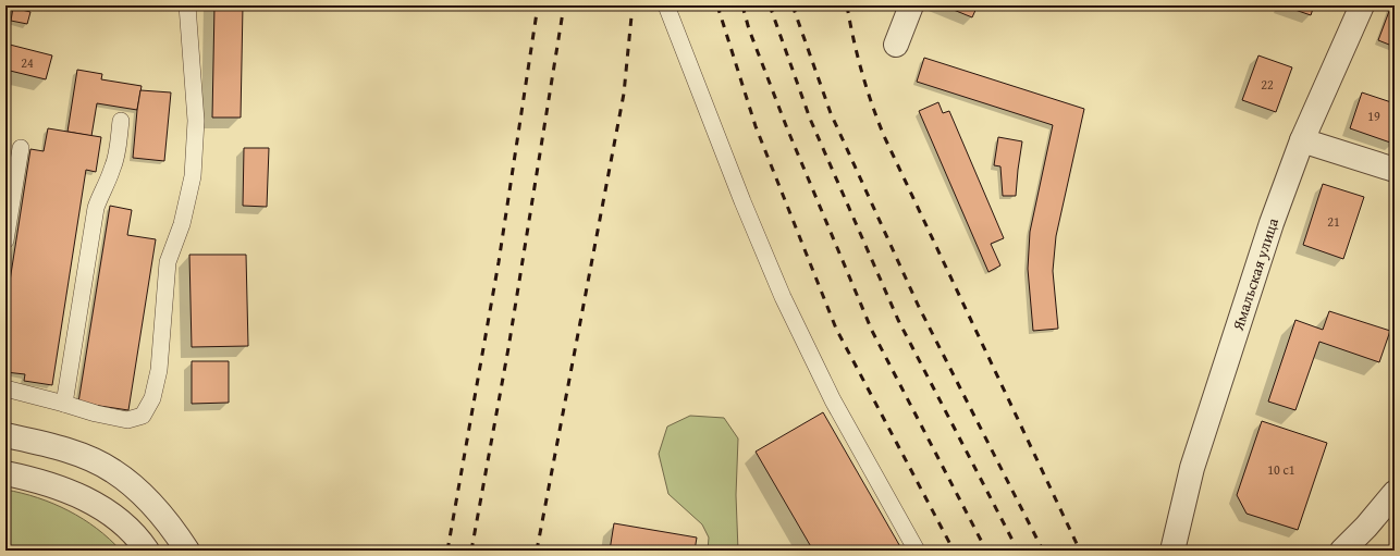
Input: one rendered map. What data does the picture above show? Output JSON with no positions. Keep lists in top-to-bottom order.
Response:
{
  "streets": {
    "street": ["Ямальская улица"]
  },
  "house_numbers": [
    "24",
    "22",
    "19",
    "21",
    "10 с1"
  ]
}
